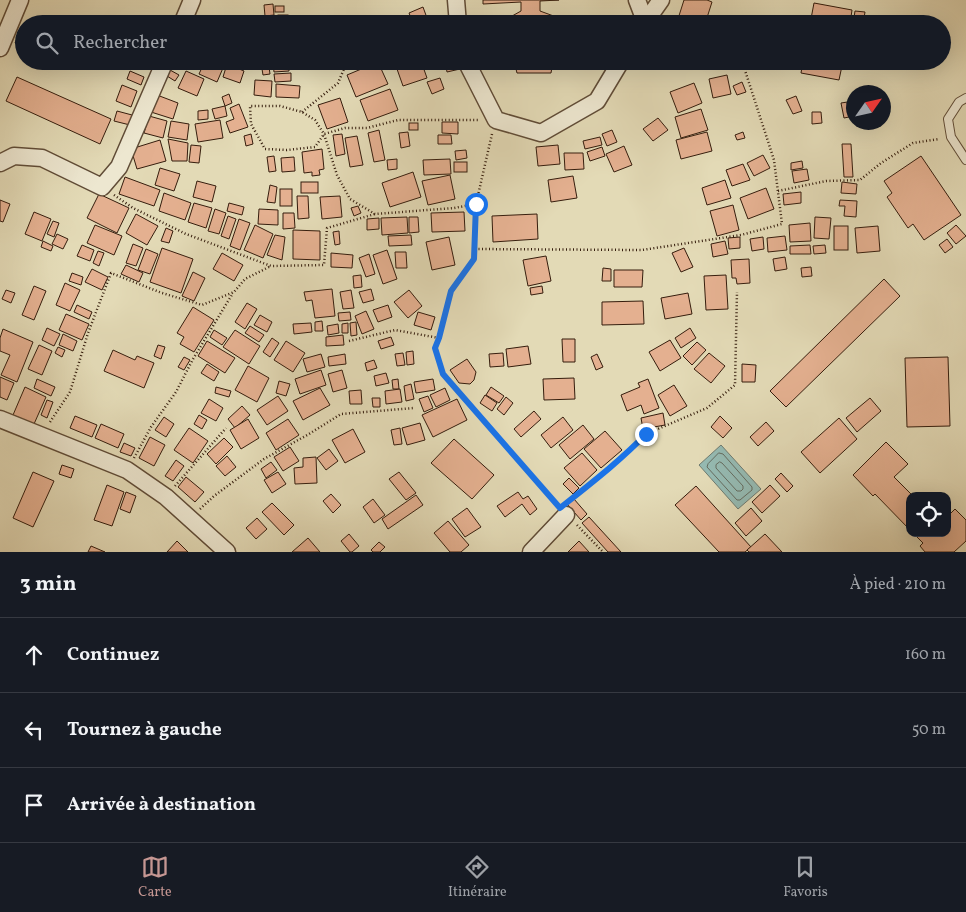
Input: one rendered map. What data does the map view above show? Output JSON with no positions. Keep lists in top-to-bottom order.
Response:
{
  "north": "top right",
  "page": {
    "search": "Rechercher",
    "heading": ["3 min", "À pied · 210 m"],
    "list": [
      ["Continuez", "160 m"],
      ["Tournez à gauche", "50 m"],
      "Arrivée à destination"
    ],
    "nav": ["Carte", "Itinéraire", "Favoris"]
  }
}
